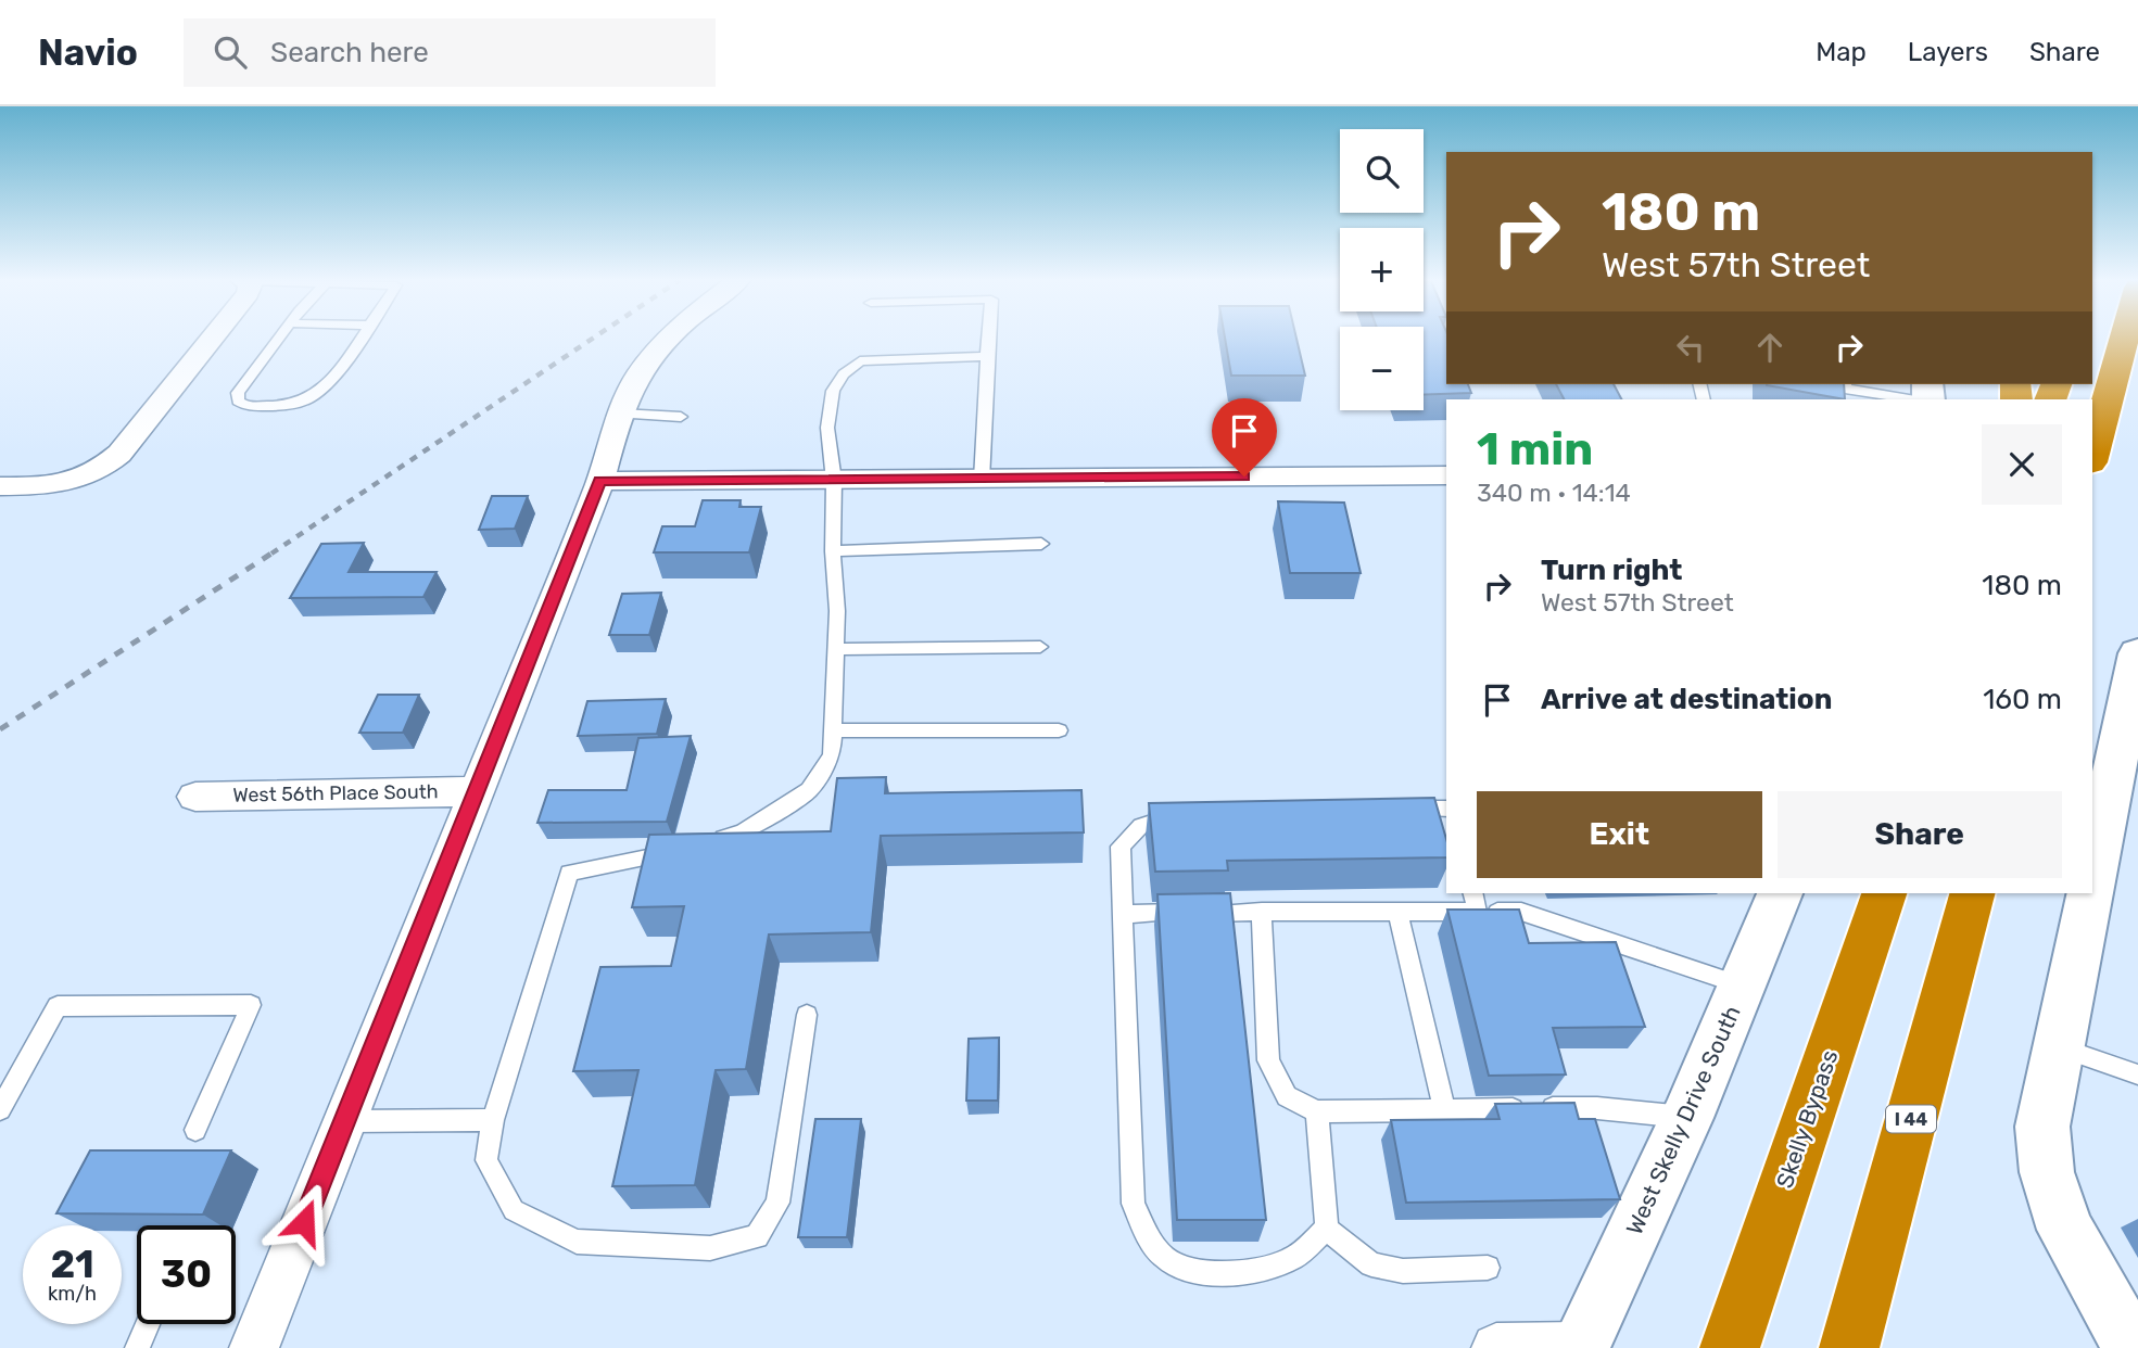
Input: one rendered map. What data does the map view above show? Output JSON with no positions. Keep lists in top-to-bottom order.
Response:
{
  "streets": {
    "highway": ["Skelly Bypass", "I 44"],
    "street": ["West 56th Place South", "West Skelly Drive South"]
  },
  "page": {
    "header": "Navio",
    "search": "Search here",
    "nav": ["Map", "Layers", "Share"],
    "map_buttons": ["+", "−"],
    "turn": ["180 m", "West 57th Street"],
    "heading": ["1 min", "340 m · 14:14"],
    "list": [
      {
        "name": "Turn right",
        "note": "West 57th Street",
        "value": "180 m"
      },
      {
        "name": "Arrive at destination",
        "value": "160 m"
      }
    ],
    "buttons": ["Exit", "Share"],
    "speed": "21 km/h",
    "limit": "30"
  }
}
